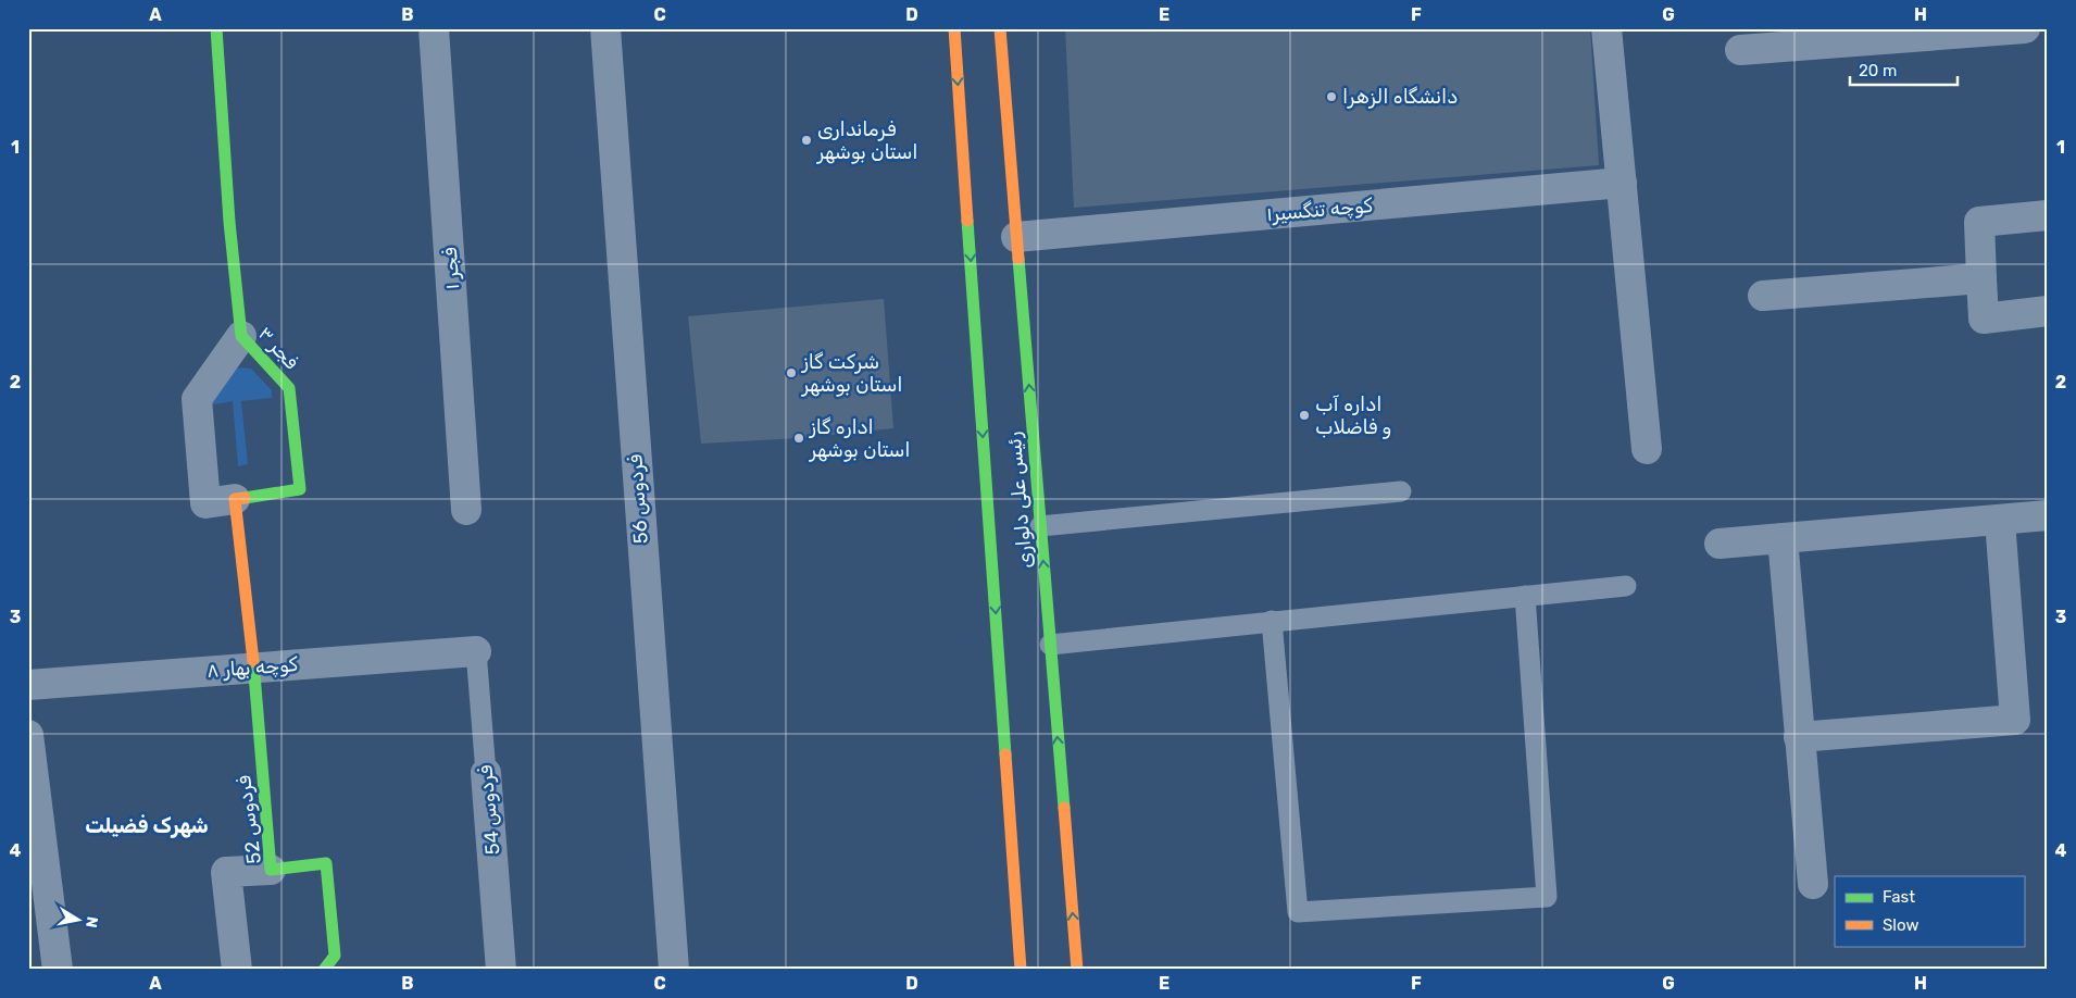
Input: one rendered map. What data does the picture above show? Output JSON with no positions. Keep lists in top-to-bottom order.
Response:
{
  "streets": {
    "main road": ["فجر ۳", "رئیس علی دلواری", "فردوس 52"],
    "street": [
      "کوچه تنگسیر۱",
      "فجر ۱",
      "فردوس 56",
      "کوچه بهار ۸",
      "فردوس 54"
    ]
  },
  "crossings": [
    ["کوچه تنگسیر۱", "رئیس علی دلواری"],
    ["کوچه بهار ۸", "فردوس 54"],
    ["کوچه بهار ۸", "فردوس 52"]
  ],
  "districts": ["شهرک فضیلت"],
  "places": [
    "دانشگاه الزهرا",
    "فرمانداری استان بوشهر",
    "شرکت گاز استان بوشهر",
    "اداره آب و فاضلاب",
    "اداره گاز استان بوشهر"
  ],
  "legend": ["Fast", "Slow"],
  "scale_bar": "20 m",
  "north": "right",
  "grid": {
    "columns": [
      "A",
      "B",
      "C",
      "D",
      "E",
      "F",
      "G",
      "H"
    ],
    "rows": [
      "1",
      "2",
      "3",
      "4"
    ]
  }
}
